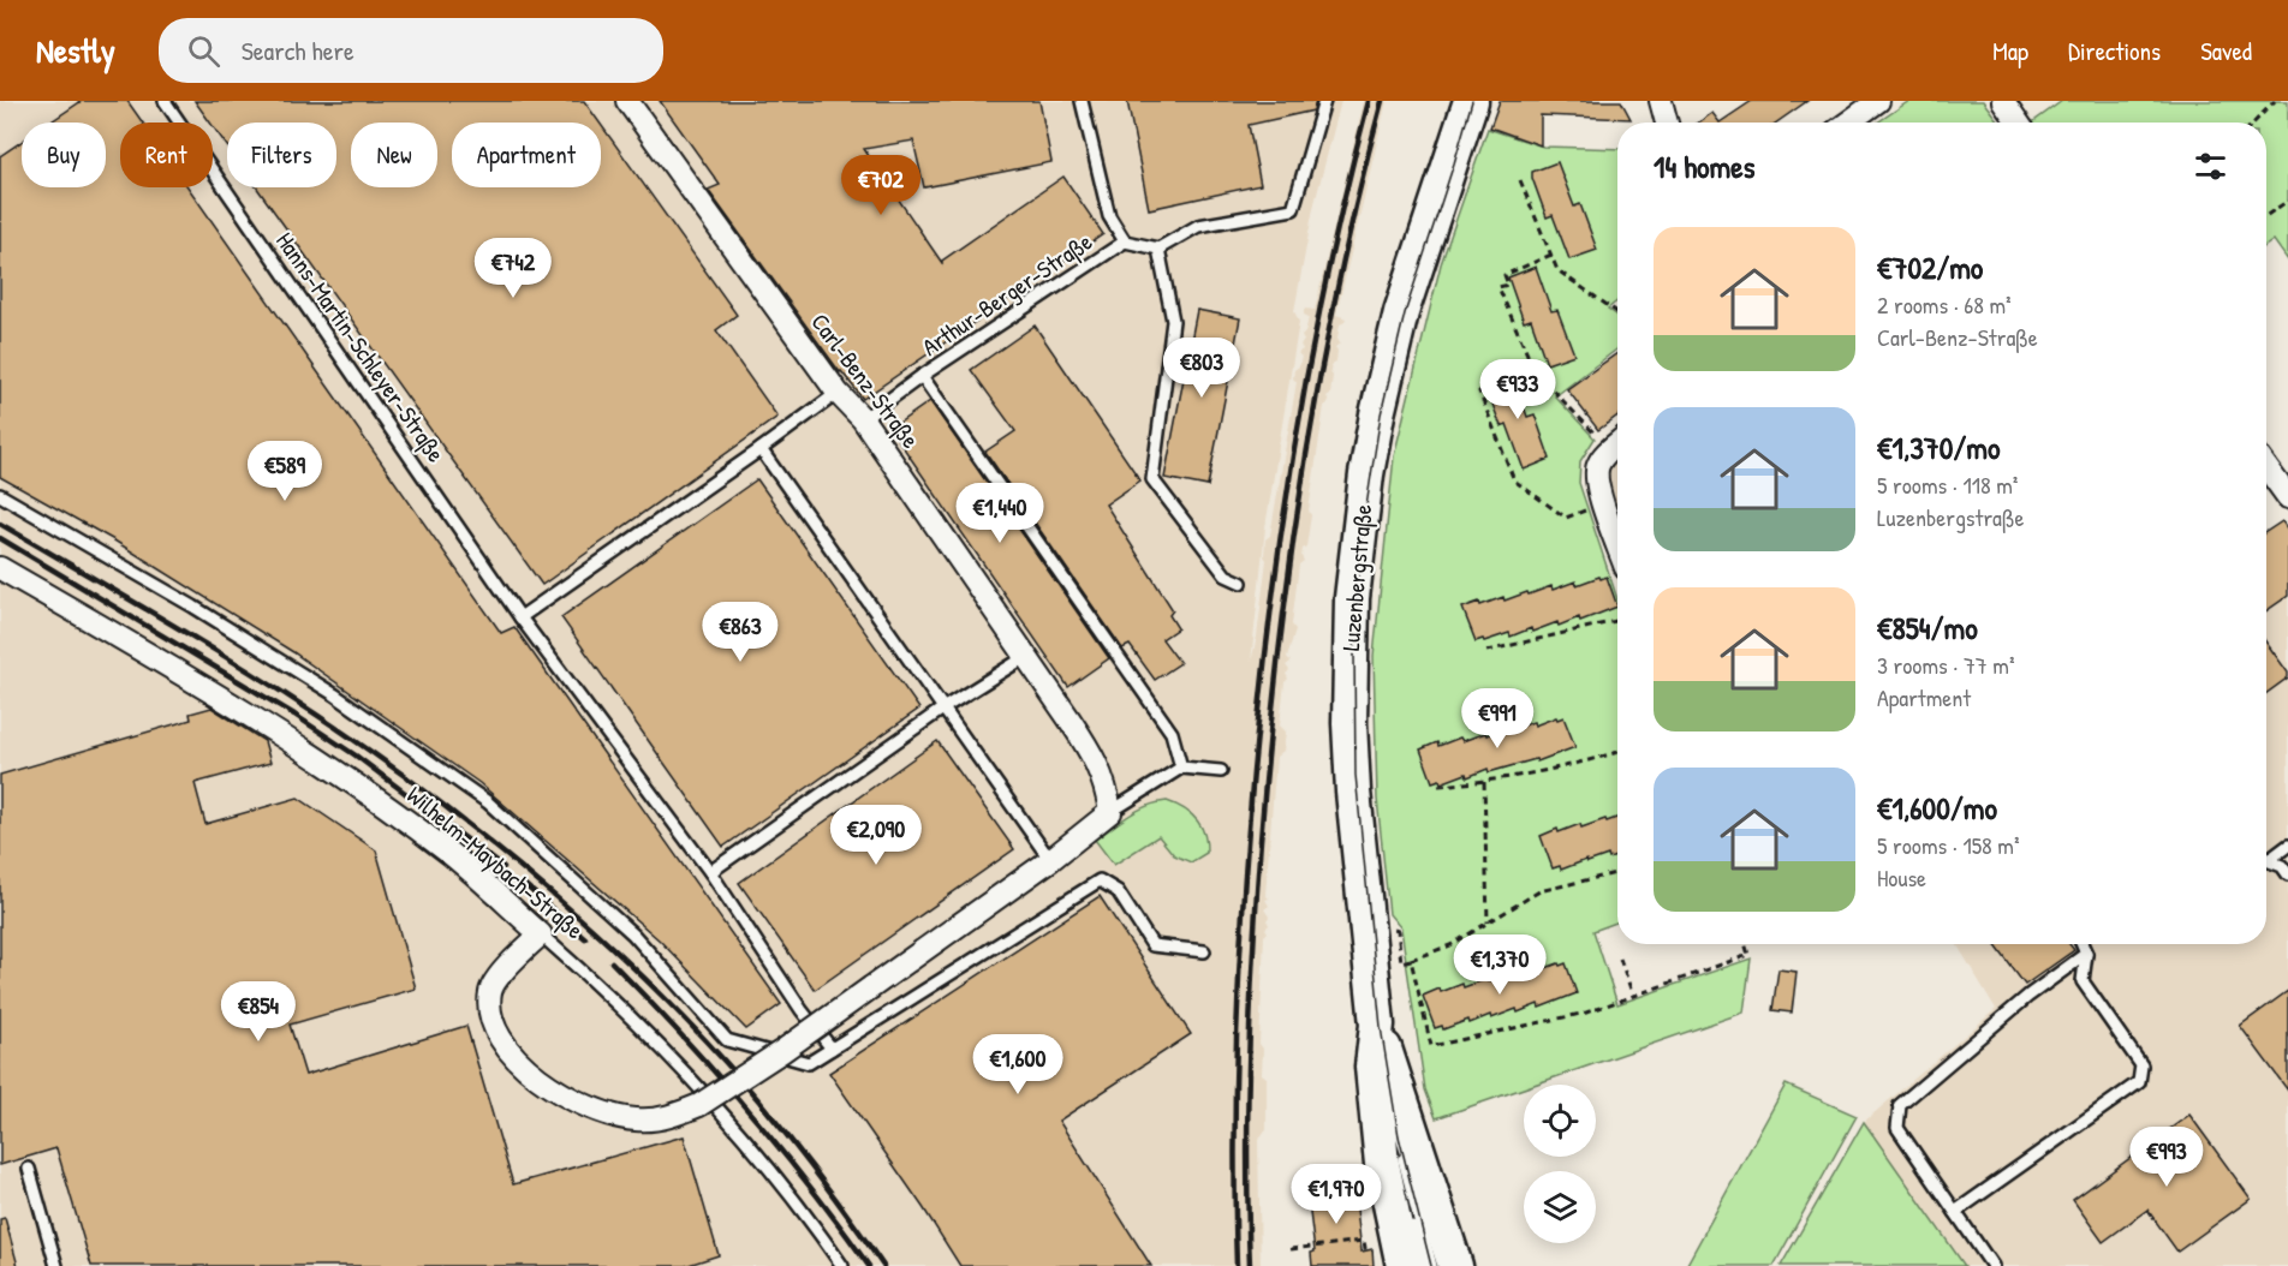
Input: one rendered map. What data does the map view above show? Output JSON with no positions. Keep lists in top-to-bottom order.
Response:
{
  "streets": {
    "main road": ["Luzenbergstraße"],
    "street": ["Carl-Benz-Straße", "Wilhelm-Maybach-Straße"],
    "lane": ["Arthur-Berger-Straße", "Hanns-Martin-Schleyer-Straße"]
  },
  "crossings": [
    ["Arthur-Berger-Straße", "Carl-Benz-Straße"]
  ],
  "page": {
    "header": "Nestly",
    "search": "Search here",
    "nav": ["Map", "Directions", "Saved"],
    "chip": [
      "Buy",
      "Rent",
      "Filters",
      "New",
      "Apartment"
    ],
    "heading": "14 homes",
    "price": [
      "€702",
      "€742",
      "€803",
      "€933",
      "€589",
      "€1,440",
      "€863",
      "€991",
      "€2,090",
      "€1,370",
      "€854",
      "€1,600",
      "€993",
      "€1,970"
    ],
    "list": [
      {
        "name": "€702/mo",
        "note": "2 rooms · 68 m² · Carl-Benz-Straße"
      },
      {
        "name": "€1,370/mo",
        "note": "5 rooms · 118 m² · Luzenbergstraße"
      },
      {
        "name": "€854/mo",
        "note": "3 rooms · 77 m² · Apartment"
      },
      {
        "name": "€1,600/mo",
        "note": "5 rooms · 158 m² · House"
      }
    ]
  }
}
